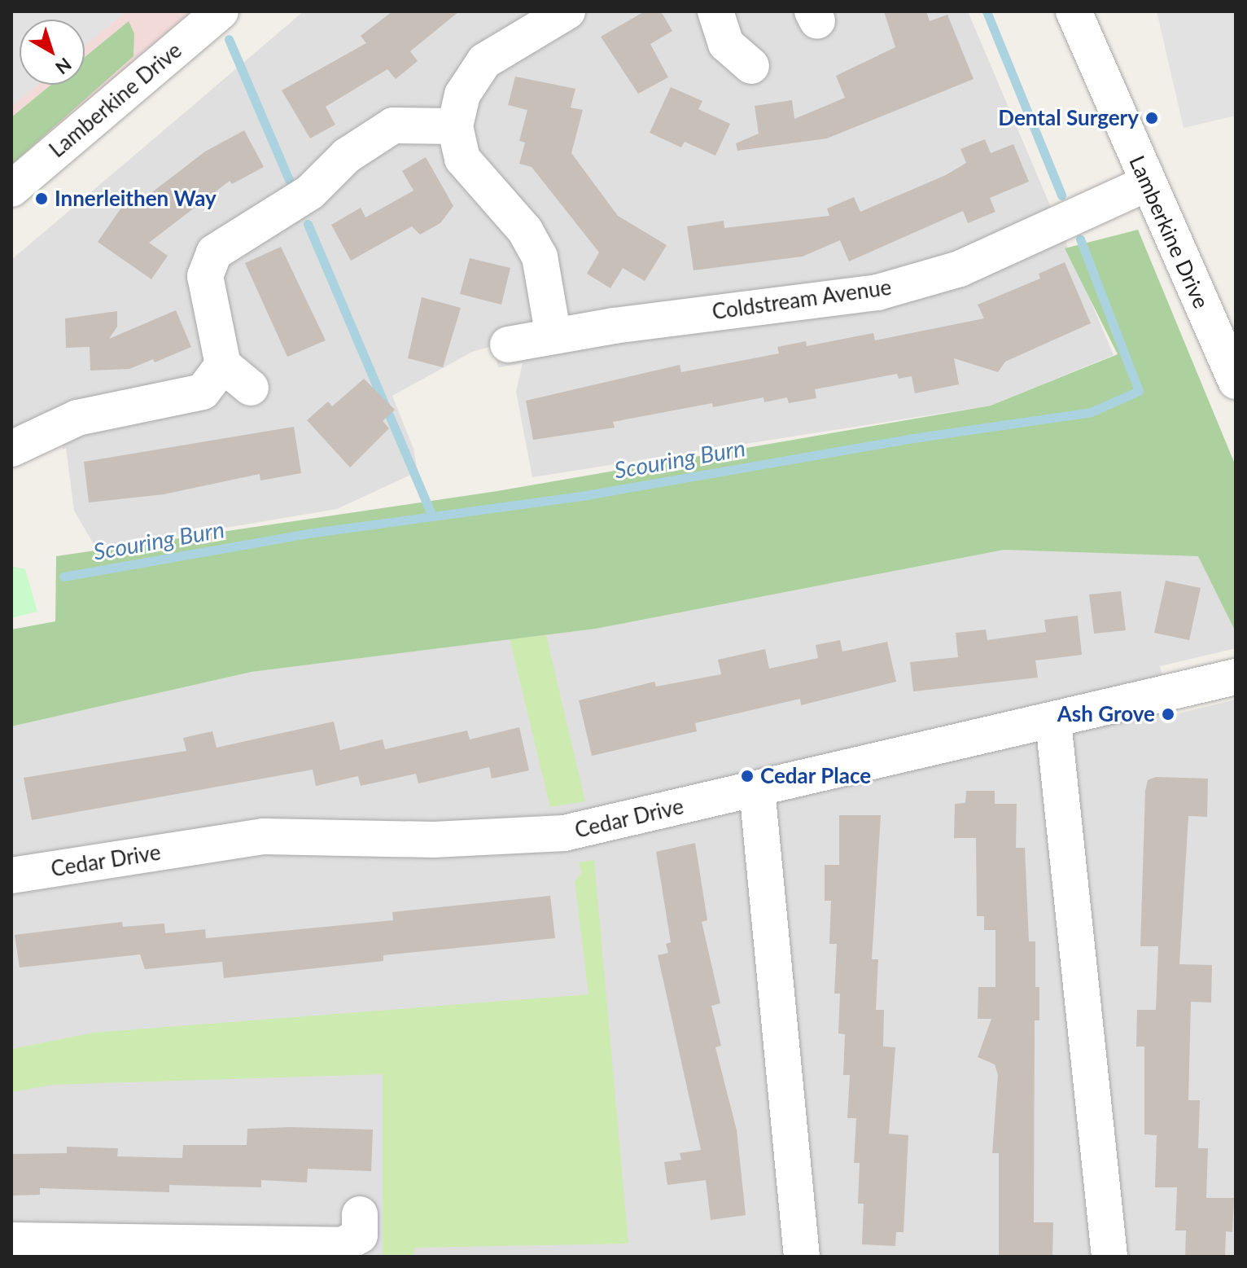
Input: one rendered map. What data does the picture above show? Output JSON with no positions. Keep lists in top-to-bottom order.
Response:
{
  "streets": {
    "street": ["Lamberkine Drive", "Coldstream Avenue", "Cedar Drive"]
  },
  "crossings": [
    ["Lamberkine Drive", "Coldstream Avenue"]
  ],
  "water": ["Scouring Burn"],
  "places": [
    "Dental Surgery",
    "Innerleithen Way",
    "Ash Grove",
    "Cedar Place"
  ],
  "north": "bottom right"
}
